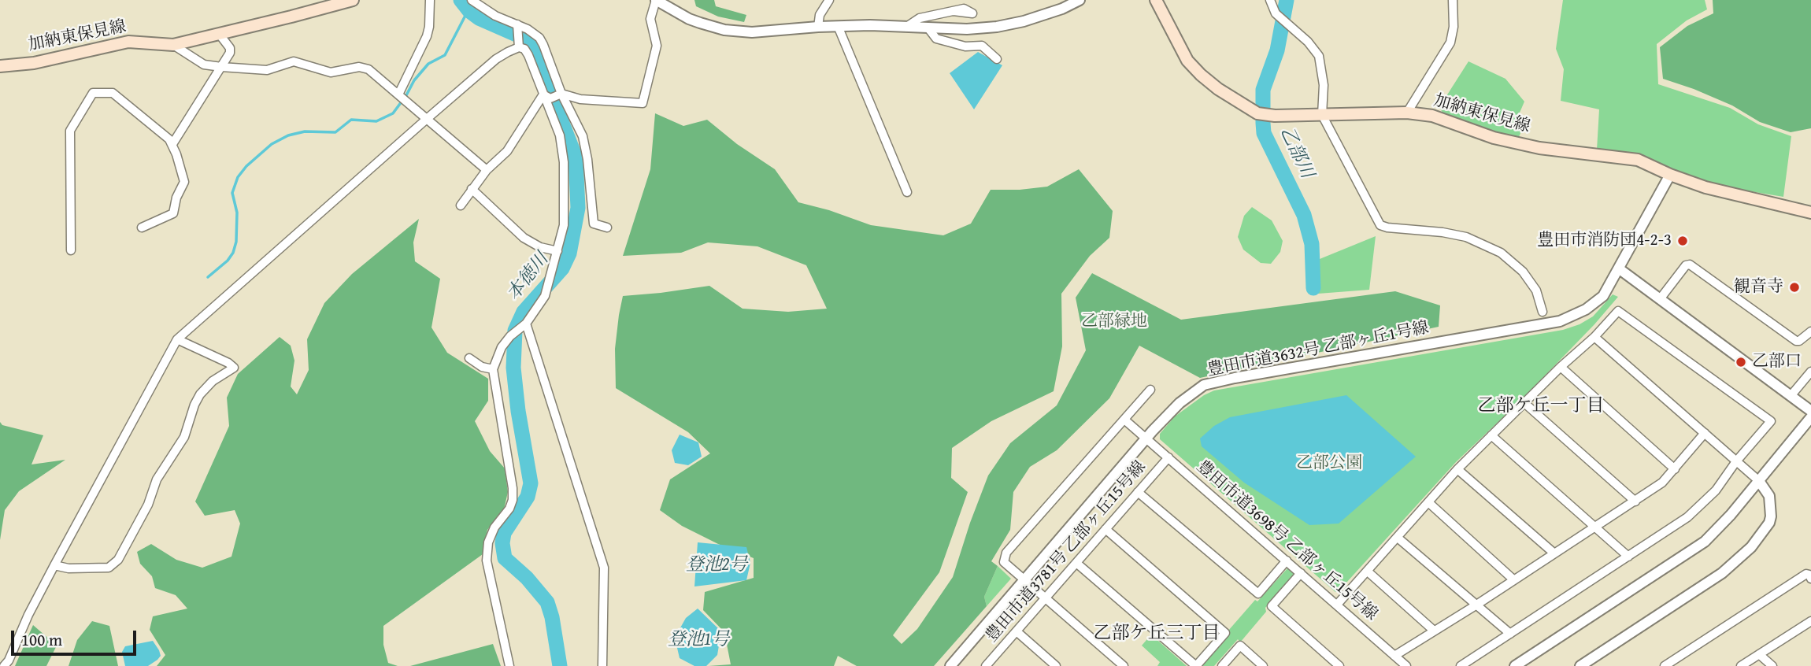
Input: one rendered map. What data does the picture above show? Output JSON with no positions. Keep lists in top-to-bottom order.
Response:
{
  "streets": {
    "main road": ["加納東保見線"],
    "street": ["豊田市道3632号 乙部ヶ丘1号線", "豊田市道3698号 乙部ヶ丘15号線", "豊田市道3781号 乙部ヶ丘15号線"]
  },
  "crossings": [
    ["加納東保見線", "豊田市道3632号 乙部ヶ丘1号線"],
    ["豊田市道3632号 乙部ヶ丘1号線", "豊田市道3698号 乙部ヶ丘15号線"],
    ["豊田市道3698号 乙部ヶ丘15号線", "豊田市道3781号 乙部ヶ丘15号線"]
  ],
  "districts": ["乙部ケ丘一丁目", "乙部ケ丘三丁目"],
  "water": [
    "乙部川",
    "本徳川",
    "登池2号",
    "登池1号"
  ],
  "parks": ["乙部緑地", "乙部公園"],
  "places": ["豊田市消防団4-2-3", "観音寺", "乙部口"],
  "scale_bar": "100 m"
}
